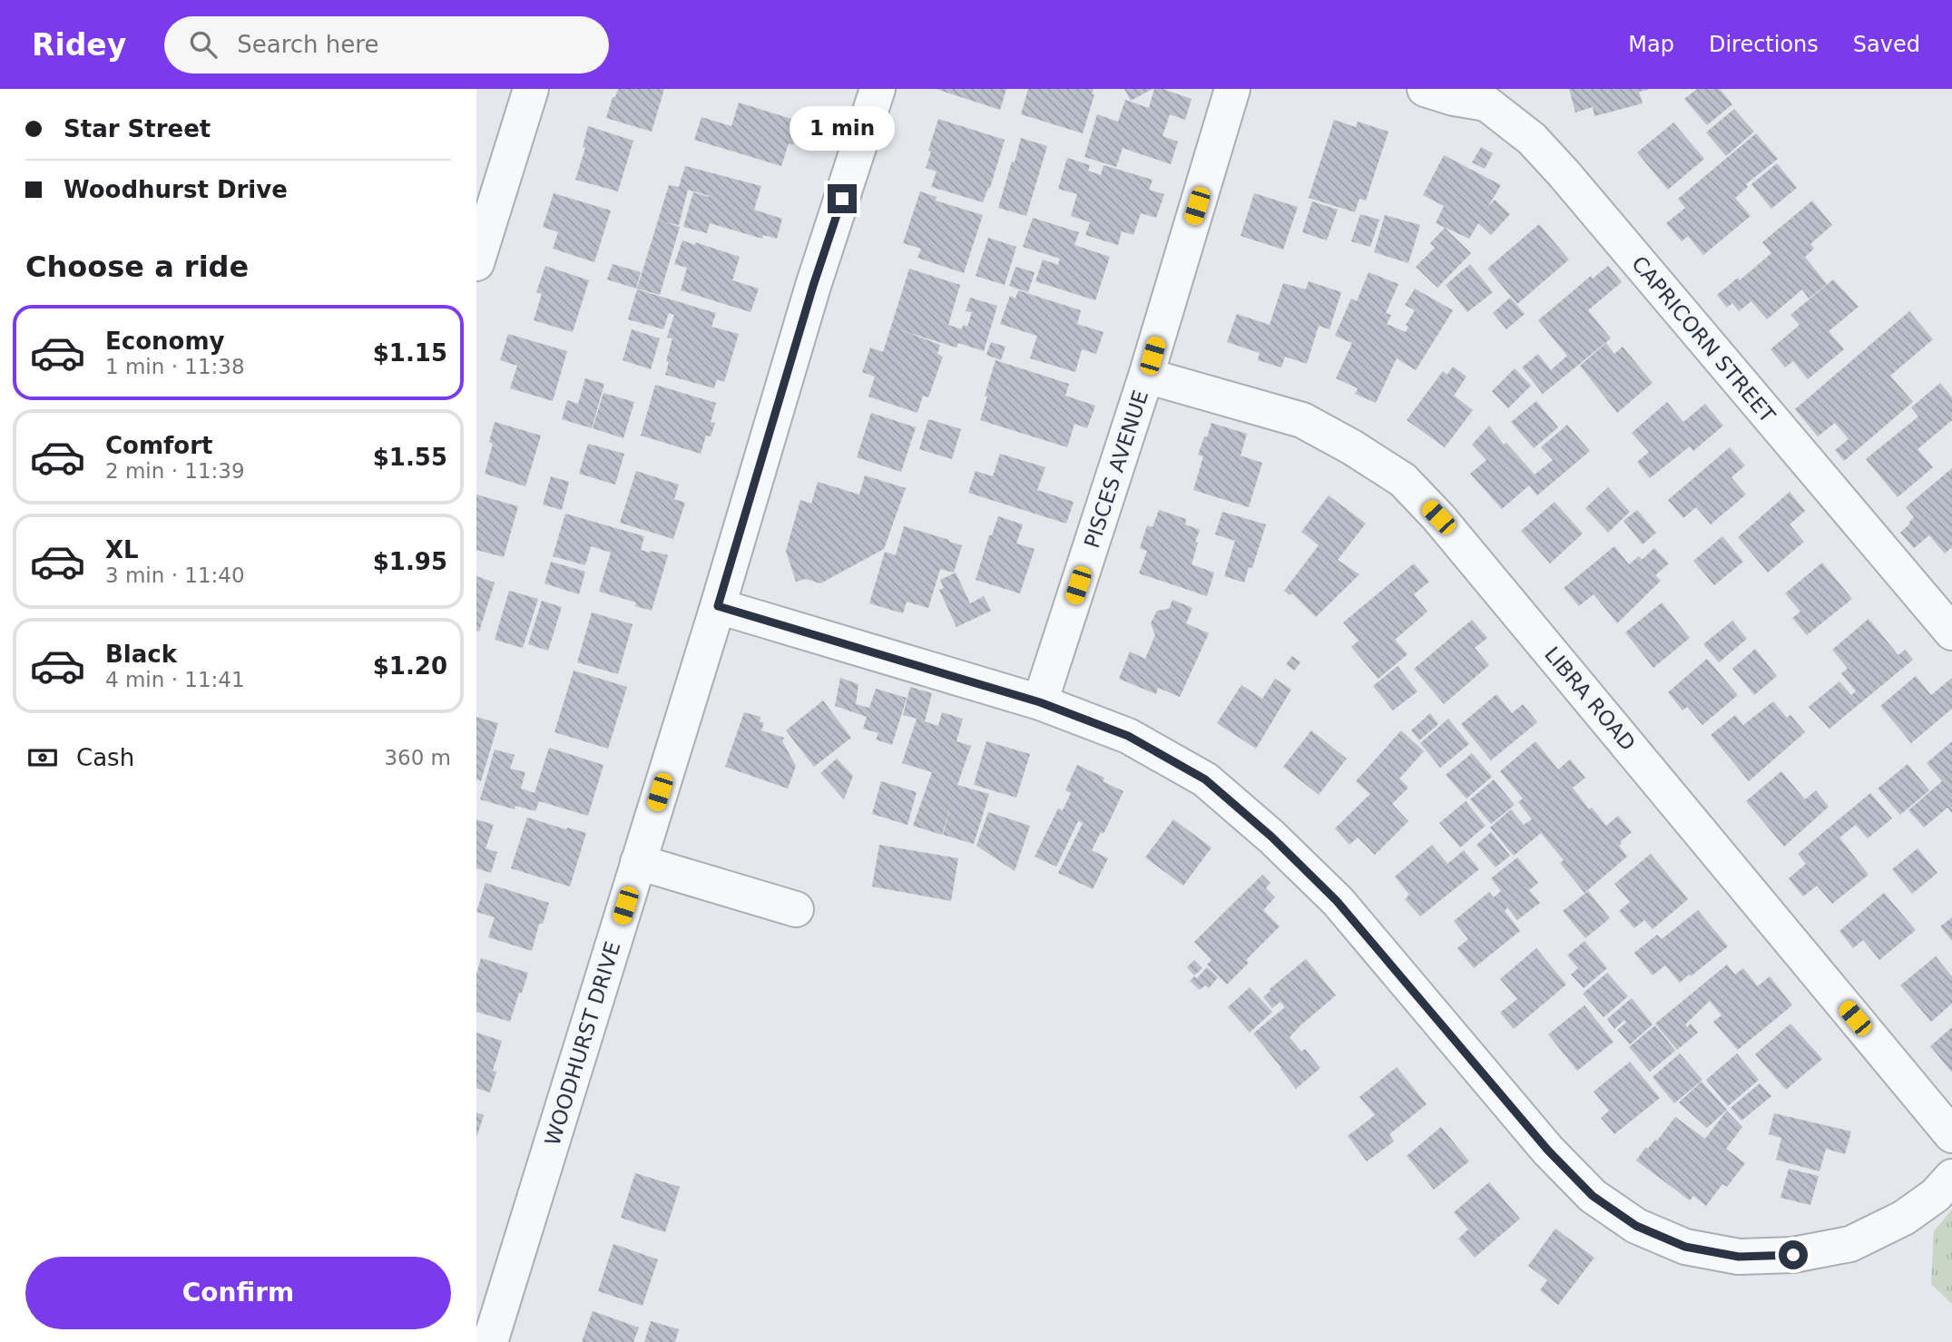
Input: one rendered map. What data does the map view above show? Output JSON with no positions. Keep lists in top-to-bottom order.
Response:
{
  "streets": {
    "street": [
      "CAPRICORN STREET",
      "PISCES AVENUE",
      "LIBRA ROAD",
      "WOODHURST DRIVE"
    ]
  },
  "crossings": [
    ["PISCES AVENUE", "LIBRA ROAD"]
  ],
  "page": {
    "header": "Ridey",
    "search": "Search here",
    "nav": ["Map", "Directions", "Saved"],
    "banner": ["Star Street", "Woodhurst Drive"],
    "bubble": "1 min",
    "heading": "Choose a ride",
    "list": [
      {
        "name": "Economy",
        "note": "1 min · 11:38",
        "value": "$1.15"
      },
      {
        "name": "Comfort",
        "note": "2 min · 11:39",
        "value": "$1.55"
      },
      {
        "name": "XL",
        "note": "3 min · 11:40",
        "value": "$1.95"
      },
      {
        "name": "Black",
        "note": "4 min · 11:41",
        "value": "$1.20"
      }
    ],
    "pay": ["Cash", "360 m"],
    "buttons": "Confirm"
  }
}
